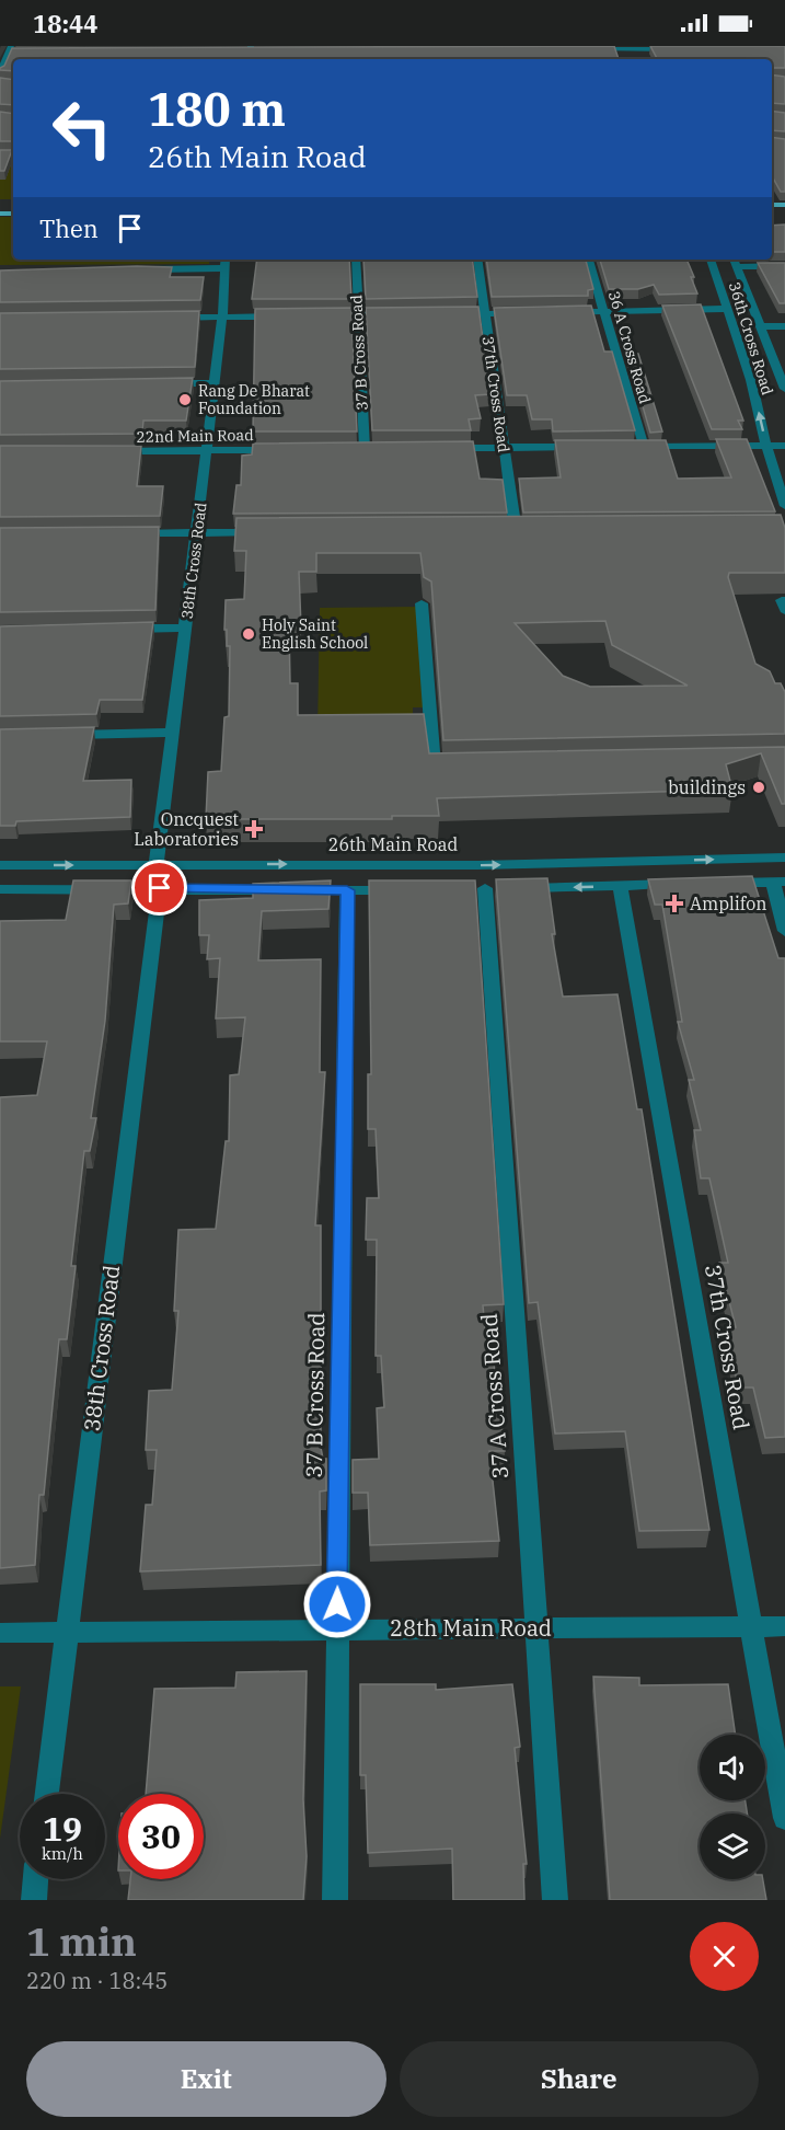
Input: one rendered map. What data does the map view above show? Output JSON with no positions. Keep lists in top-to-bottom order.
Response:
{
  "streets": {
    "street": [
      "36th Cross Road",
      "36 A Cross Road",
      "37 B Cross Road",
      "37th Cross Road",
      "22nd Main Road",
      "38th Cross Road",
      "26th Main Road",
      "37 A Cross Road",
      "28th Main Road"
    ]
  },
  "crossings": [
    ["37 B Cross Road", "28th Main Road"],
    ["37th Cross Road", "37 A Cross Road"],
    ["37th Cross Road", "28th Main Road"],
    ["22nd Main Road", "38th Cross Road"],
    ["38th Cross Road", "26th Main Road"],
    ["38th Cross Road", "28th Main Road"],
    ["37 A Cross Road", "28th Main Road"]
  ],
  "one_way": ["37 A Cross Road"],
  "places": {
    "other": ["Rang De Bharat Foundation", "Holy Saint English School", "buildings"],
    "health": ["Oncquest Laboratories", "Amplifon"]
  },
  "page": {
    "status": "18:44",
    "turn": ["180 m", "26th Main Road"],
    "then": "Then",
    "speed": "19 km/h",
    "limit": "30",
    "heading": ["1 min", "220 m · 18:45"],
    "buttons": ["Exit", "Share"]
  }
}
